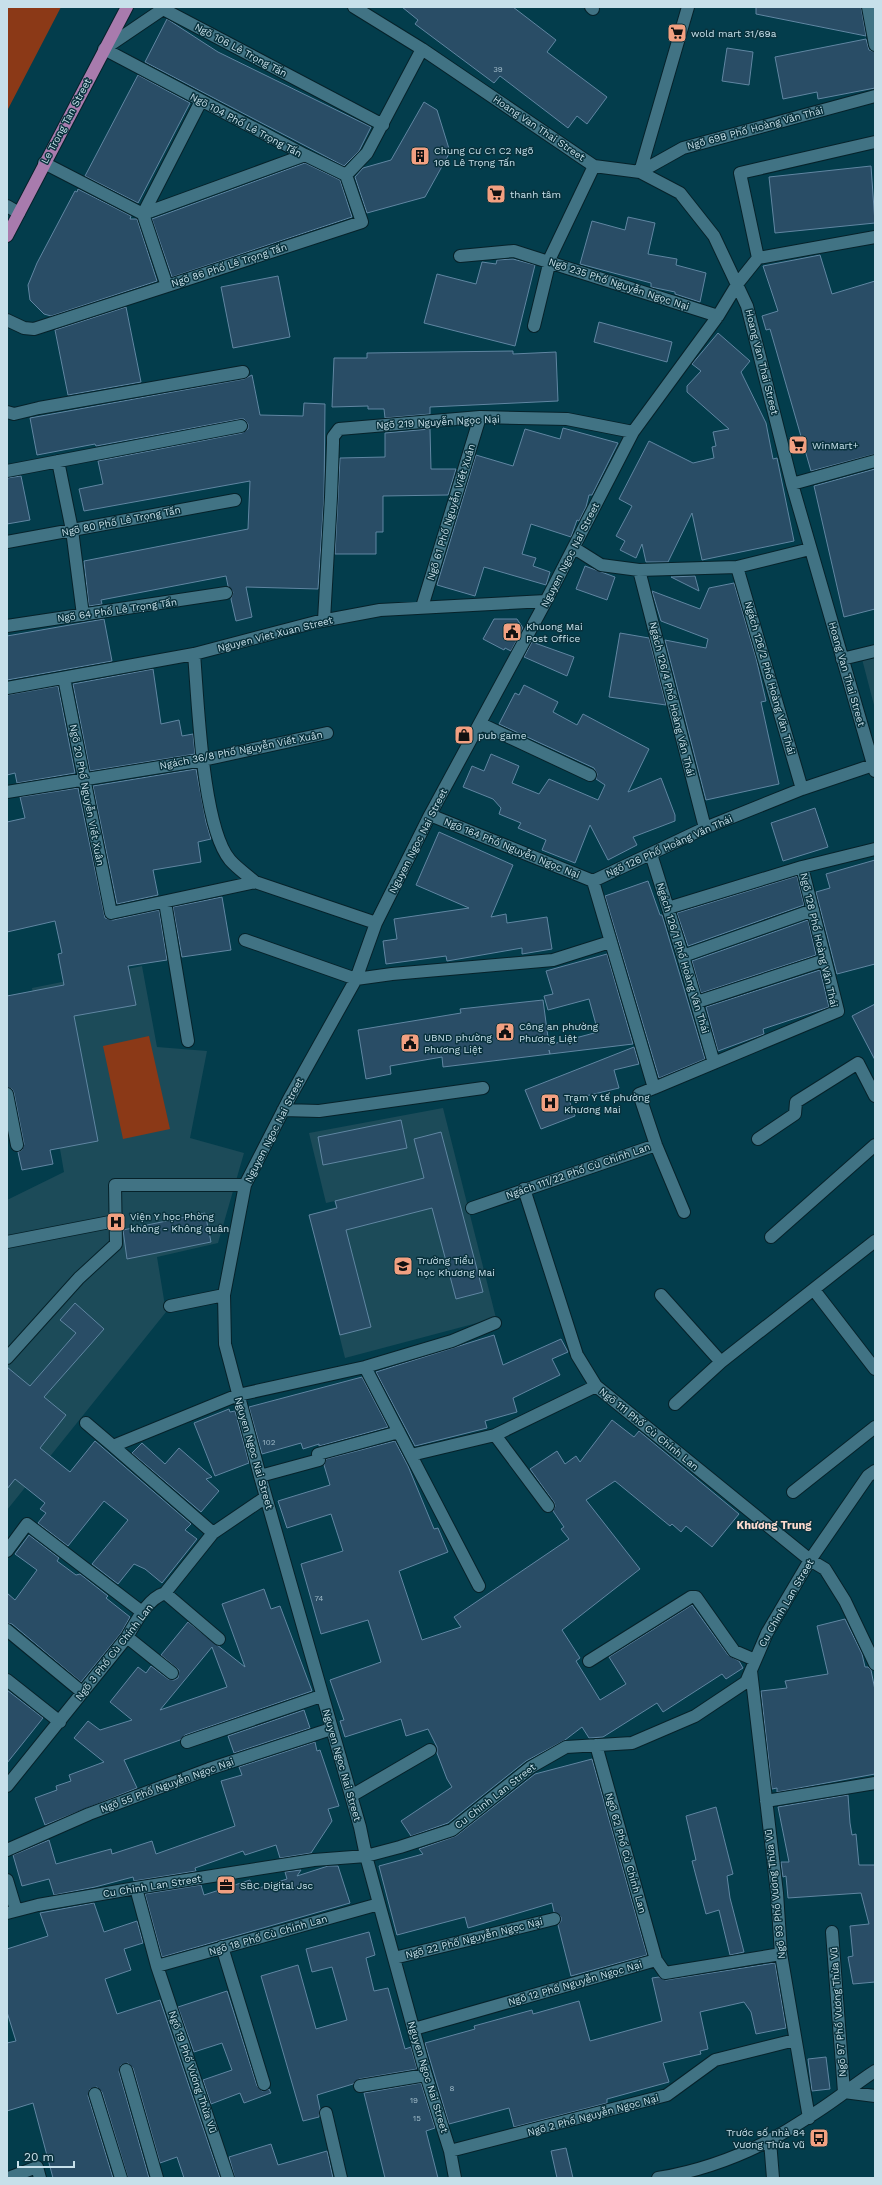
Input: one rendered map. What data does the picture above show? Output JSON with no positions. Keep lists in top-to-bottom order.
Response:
{
  "streets": {
    "main road": ["Le Trong Tan Street"],
    "street": [
      "Ngõ 106 Lê Trọng Tấn",
      "Ngõ 104 Phố Lê Trọng Tấn",
      "Hoang Van Thai Street",
      "Ngõ 69B Phố Hoàng Văn Thái",
      "Ngõ 86 Phố Lê Trọng Tấn",
      "Ngõ 235 Phố Nguyễn Ngọc Nại",
      "Ngõ 219 Nguyễn Ngọc Nại",
      "Ngõ 61 Phố Nguyễn Viết Xuân",
      "Ngõ 80 Phố Lê Trọng Tấn",
      "Nguyen Ngoc Nai Street",
      "Ngõ 64 Phố Lê Trọng Tấn",
      "Nguyen Viet Xuan Street",
      "Ngách 126/2 Phố Hoàng Văn Thái",
      "Ngách 126/4 Phố Hoàng Văn Thái",
      "Ngách 36/8 Phố Nguyễn Viết Xuân",
      "Ngõ 20 Phố Nguyễn Viết Xuân",
      "Ngõ 126 Phố Hoàng Văn Thái",
      "Ngõ 164 Phố Nguyễn Ngọc Nại",
      "Ngõ 128 Phố Hoàng Văn Thái",
      "Ngách 126/1 Phố Hoàng Văn Thái",
      "Ngách 111/22 Phố Cù Chính Lan",
      "Ngõ 111 Phố Cù Chính Lan",
      "Cu Chinh Lan Street",
      "Ngõ 3 Phố Cù Chính Lan",
      "Ngõ 55 Phố Nguyễn Ngọc Nại",
      "Ngõ 62 Phố Cù Chính Lan",
      "Ngõ 93 Phố Vương Thừa Vũ",
      "Ngõ 18 Phố Cù Chính Lan",
      "Ngõ 22 Phố Nguyễn Ngọc Nại",
      "Ngõ 12 Phố Nguyễn Ngọc Nại",
      "Ngõ 97 Phố Vương Thừa Vũ",
      "Ngõ 19 Phố Vương Thừa Vũ",
      "Ngõ 2 Phố Nguyễn Ngọc Nại"
    ]
  },
  "crossings": [
    ["Ngõ 106 Lê Trọng Tấn", "Le Trong Tan Street"],
    ["Ngõ 106 Lê Trọng Tấn", "Ngõ 104 Phố Lê Trọng Tấn"],
    ["Le Trong Tan Street", "Ngõ 104 Phố Lê Trọng Tấn"],
    ["Ngõ 104 Phố Lê Trọng Tấn", "Ngõ 86 Phố Lê Trọng Tấn"],
    ["Hoang Van Thai Street", "Ngõ 69B Phố Hoàng Văn Thái"],
    ["Hoang Van Thai Street", "Nguyen Ngoc Nai Street"],
    ["Hoang Van Thai Street", "Ngõ 126 Phố Hoàng Văn Thái"],
    ["Ngõ 235 Phố Nguyễn Ngọc Nại", "Nguyen Ngoc Nai Street"],
    ["Ngõ 219 Nguyễn Ngọc Nại", "Ngõ 61 Phố Nguyễn Viết Xuân"],
    ["Ngõ 219 Nguyễn Ngọc Nại", "Nguyen Ngoc Nai Street"],
    ["Ngõ 219 Nguyễn Ngọc Nại", "Nguyen Viet Xuan Street"],
    ["Ngõ 61 Phố Nguyễn Viết Xuân", "Nguyen Viet Xuan Street"],
    ["Nguyen Ngoc Nai Street", "Nguyen Viet Xuan Street"],
    ["Nguyen Ngoc Nai Street", "Ngõ 164 Phố Nguyễn Ngọc Nại"],
    ["Nguyen Ngoc Nai Street", "Cu Chinh Lan Street"],
    ["Nguyen Ngoc Nai Street", "Ngõ 3 Phố Cù Chính Lan"],
    ["Nguyen Ngoc Nai Street", "Ngõ 55 Phố Nguyễn Ngọc Nại"],
    ["Nguyen Ngoc Nai Street", "Ngõ 18 Phố Cù Chính Lan"],
    ["Nguyen Ngoc Nai Street", "Ngõ 22 Phố Nguyễn Ngọc Nại"],
    ["Nguyen Ngoc Nai Street", "Ngõ 12 Phố Nguyễn Ngọc Nại"],
    ["Nguyen Ngoc Nai Street", "Ngõ 2 Phố Nguyễn Ngọc Nại"],
    ["Nguyen Viet Xuan Street", "Ngõ 20 Phố Nguyễn Viết Xuân"],
    ["Ngách 126/2 Phố Hoàng Văn Thái", "Ngõ 126 Phố Hoàng Văn Thái"],
    ["Ngách 126/4 Phố Hoàng Văn Thái", "Ngõ 126 Phố Hoàng Văn Thái"],
    ["Ngách 36/8 Phố Nguyễn Viết Xuân", "Ngõ 20 Phố Nguyễn Viết Xuân"],
    ["Ngõ 126 Phố Hoàng Văn Thái", "Ngõ 164 Phố Nguyễn Ngọc Nại"],
    ["Ngõ 126 Phố Hoàng Văn Thái", "Ngõ 128 Phố Hoàng Văn Thái"],
    ["Ngõ 126 Phố Hoàng Văn Thái", "Ngách 126/1 Phố Hoàng Văn Thái"],
    ["Ngõ 126 Phố Hoàng Văn Thái", "Ngách 111/22 Phố Cù Chính Lan"],
    ["Ngõ 128 Phố Hoàng Văn Thái", "Ngách 126/1 Phố Hoàng Văn Thái"],
    ["Ngõ 128 Phố Hoàng Văn Thái", "Ngách 111/22 Phố Cù Chính Lan"],
    ["Ngách 111/22 Phố Cù Chính Lan", "Ngõ 111 Phố Cù Chính Lan"],
    ["Ngõ 111 Phố Cù Chính Lan", "Cu Chinh Lan Street"],
    ["Cu Chinh Lan Street", "Ngõ 62 Phố Cù Chính Lan"],
    ["Cu Chinh Lan Street", "Ngõ 93 Phố Vương Thừa Vũ"],
    ["Cu Chinh Lan Street", "Ngõ 19 Phố Vương Thừa Vũ"],
    ["Ngõ 62 Phố Cù Chính Lan", "Ngõ 12 Phố Nguyễn Ngọc Nại"],
    ["Ngõ 93 Phố Vương Thừa Vũ", "Ngõ 12 Phố Nguyễn Ngọc Nại"],
    ["Ngõ 93 Phố Vương Thừa Vũ", "Ngõ 2 Phố Nguyễn Ngọc Nại"],
    ["Ngõ 18 Phố Cù Chính Lan", "Ngõ 19 Phố Vương Thừa Vũ"]
  ],
  "districts": ["Khương Trung"],
  "places": {
    "supermarket": ["wold mart 31/69a", "thanh tâm", "WinMart+"],
    "building": ["Chung Cư C1 C2 Ngõ 106 Lê Trọng Tấn"],
    "public building": ["Khuong Mai Post Office", "Công an phường Phương Liệt", "UBND phường Phương Liệt"],
    "shop": ["pub game"],
    "hospital": ["Trạm Y tế phường Khương Mai", "Viện Y học Phòng không - Không quân"],
    "school or university": ["Trường Tiểu học Khương Mai"],
    "office": ["SBC Digital Jsc"],
    "bus stop": ["Trước số nhà 84 Vương Thừa Vũ"]
  },
  "house_numbers": [
    "39",
    "102",
    "74",
    "8",
    "19",
    "15"
  ],
  "scale_bar": "20 m"
}
